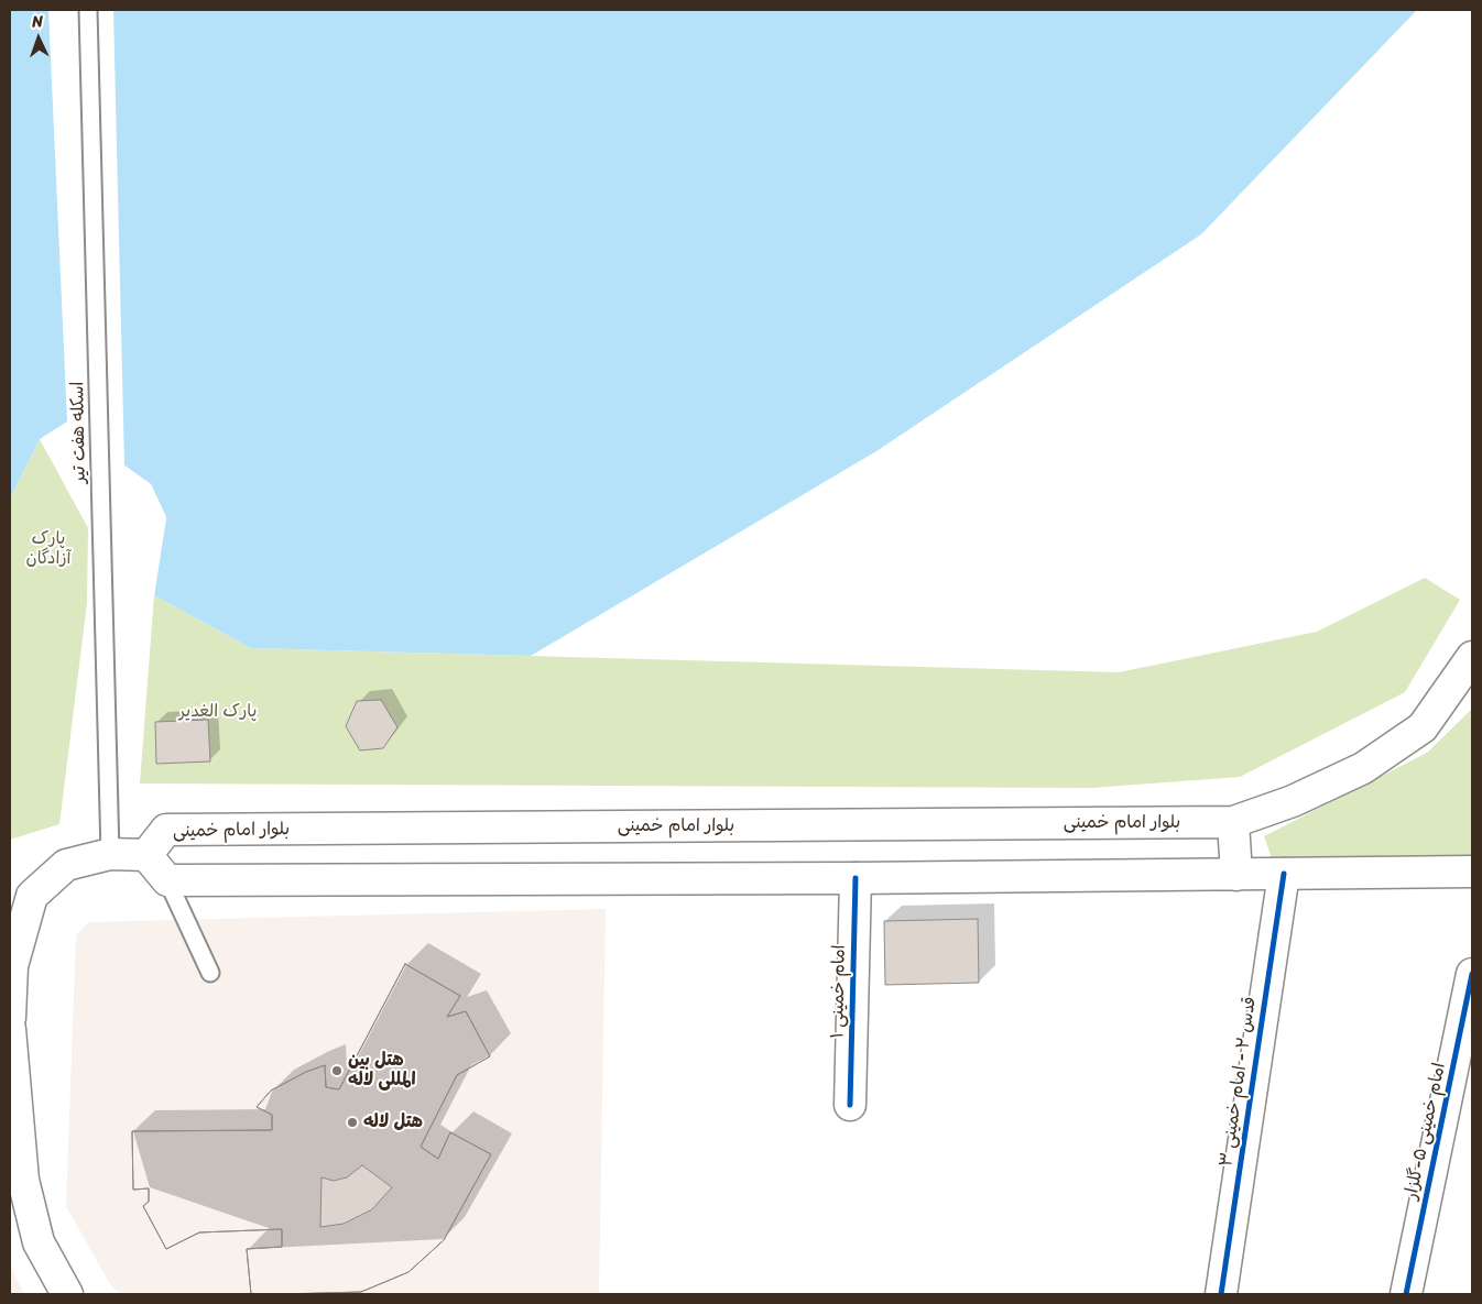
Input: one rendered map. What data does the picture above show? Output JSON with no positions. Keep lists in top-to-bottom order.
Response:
{
  "streets": {
    "main road": [
      "بلوار امام خمینی",
      "امام خمینی ۱",
      "قدس ۲ - امام خمینی ۳",
      "امام خمینی ۵-گلزار"
    ],
    "lane": ["اسکله هفت تیر"]
  },
  "parks": ["پارک آزادگان", "پارک الغدیر"],
  "places": ["هتل بین المللی لاله", "هتل لاله"],
  "north": "top"
}
